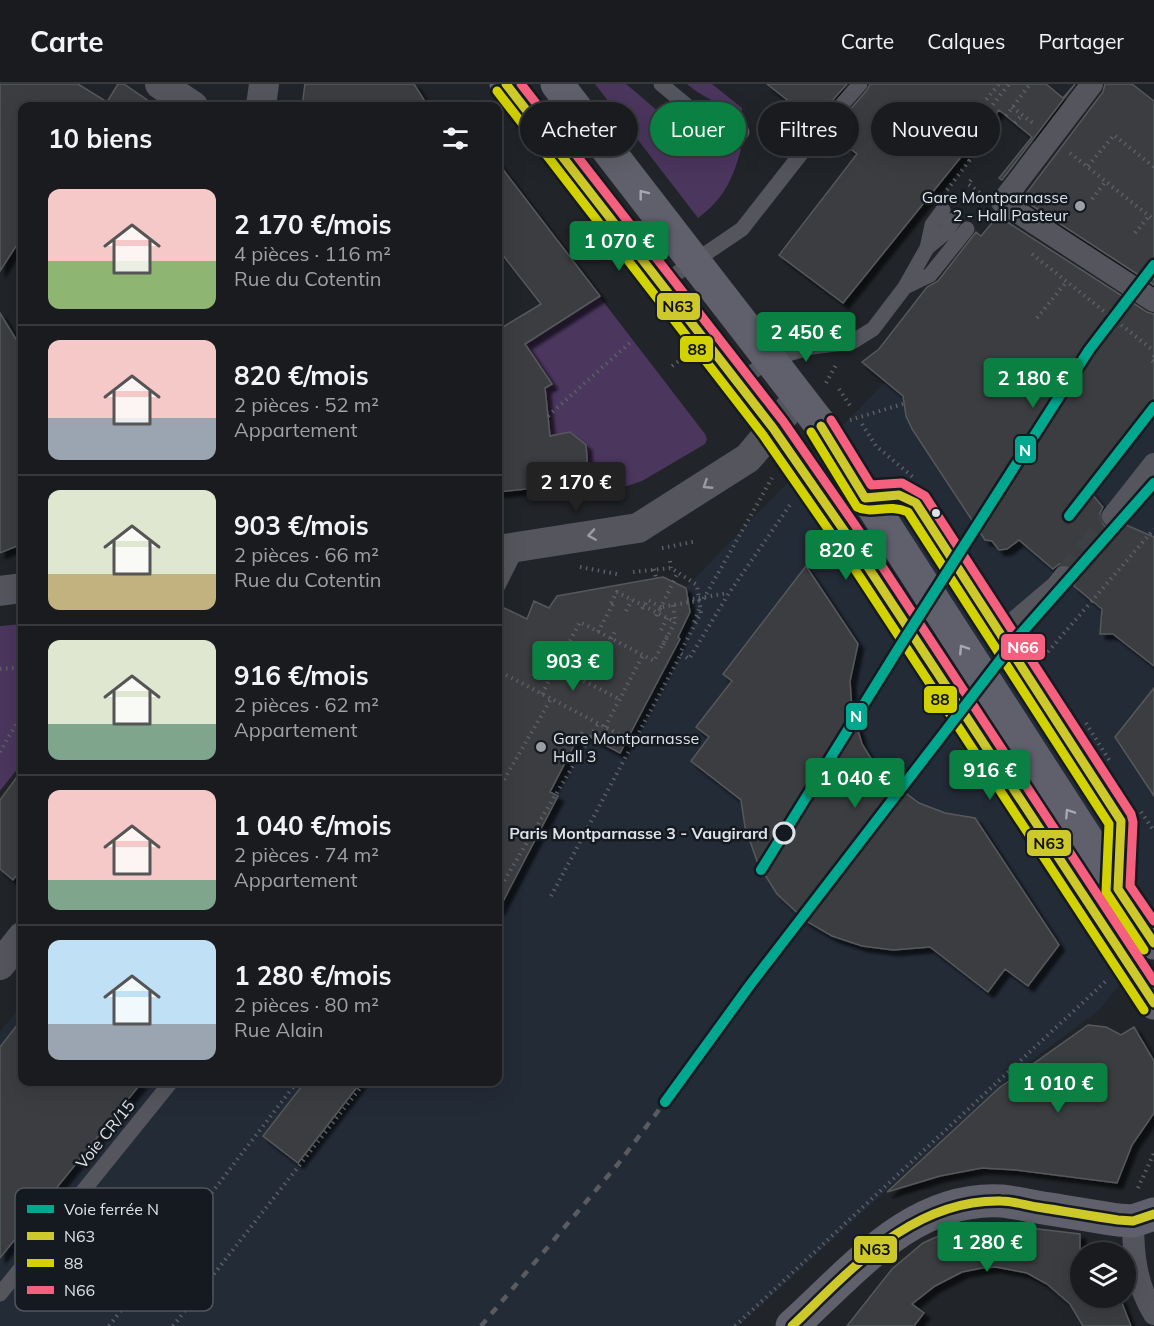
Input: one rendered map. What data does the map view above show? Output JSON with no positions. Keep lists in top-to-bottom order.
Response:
{
  "streets": {
    "lane": ["Voie CR/15"]
  },
  "places": ["Gare Montparnasse 2 - Hall Pasteur", "Gare Montparnasse Hall 3", "Paris Montparnasse 3 - Vaugirard"],
  "lines": [
    "transit line N63",
    "transit line N66",
    "transit line 88",
    "rail line N"
  ],
  "legend": [
    "Voie ferrée N",
    "N63",
    "88",
    "N66"
  ],
  "page": {
    "header": "Carte",
    "nav": ["Carte", "Calques", "Partager"],
    "chip": [
      "Acheter",
      "Louer",
      "Filtres",
      "Nouveau"
    ],
    "heading": "10 biens",
    "list": [
      {
        "name": "2 170 €/mois",
        "note": "4 pièces · 116 m² · Rue du Cotentin"
      },
      {
        "name": "820 €/mois",
        "note": "2 pièces · 52 m² · Appartement"
      },
      {
        "name": "903 €/mois",
        "note": "2 pièces · 66 m² · Rue du Cotentin"
      },
      {
        "name": "916 €/mois",
        "note": "2 pièces · 62 m² · Appartement"
      },
      {
        "name": "1 040 €/mois",
        "note": "2 pièces · 74 m² · Appartement"
      },
      {
        "name": "1 280 €/mois",
        "note": "2 pièces · 80 m² · Rue Alain"
      }
    ],
    "price": [
      "1 070 €",
      "2 450 €",
      "2 180 €",
      "2 170 €",
      "820 €",
      "903 €",
      "916 €",
      "1 040 €",
      "1 010 €",
      "1 280 €"
    ]
  }
}
